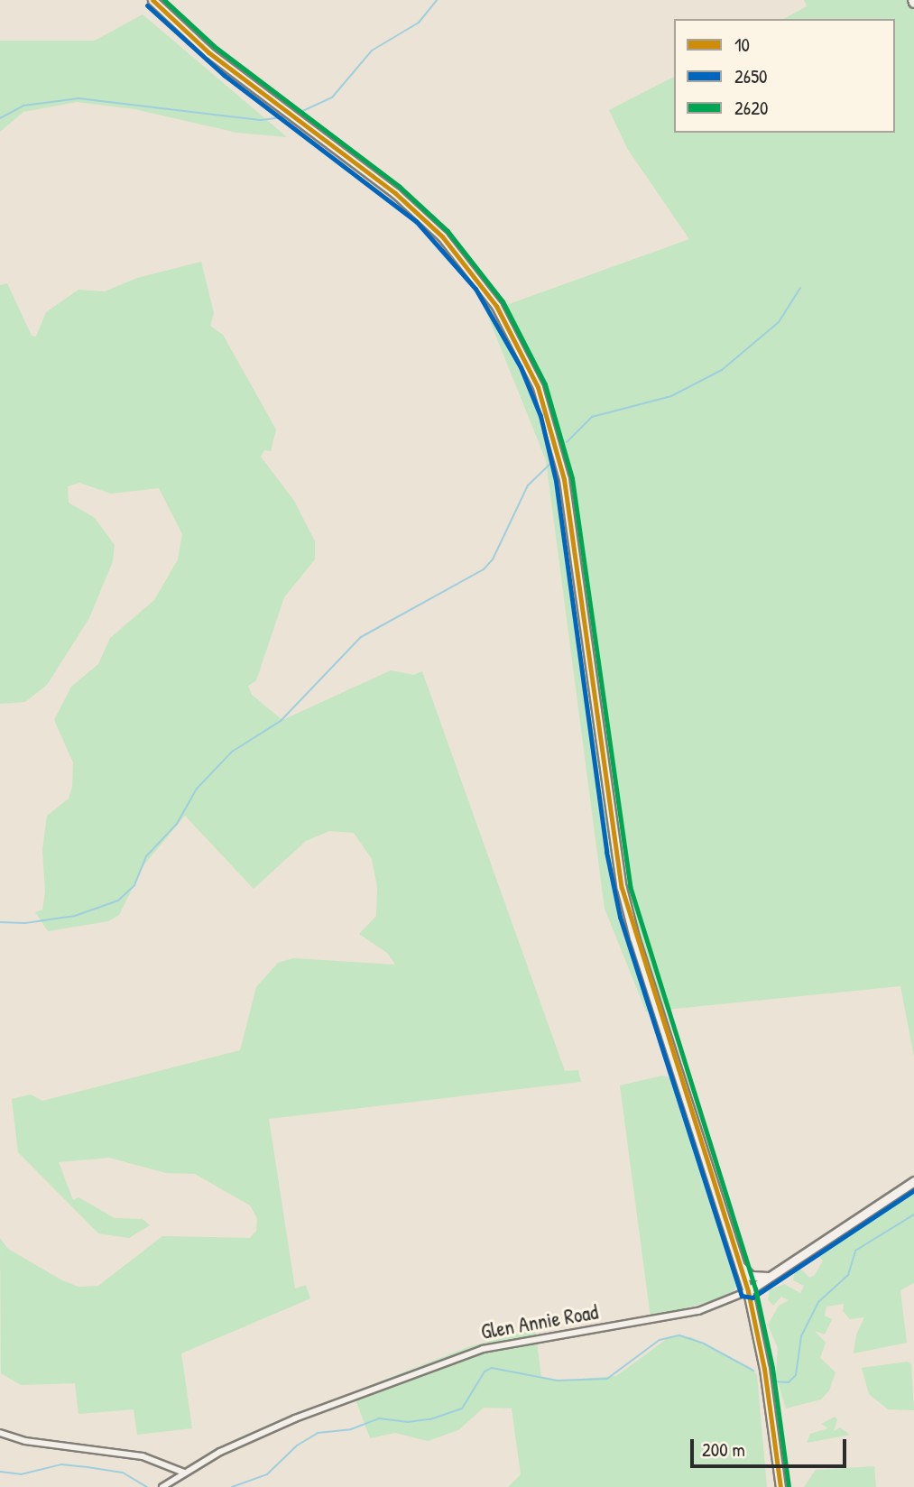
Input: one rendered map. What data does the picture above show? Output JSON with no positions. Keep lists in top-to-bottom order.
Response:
{
  "streets": {
    "main road": ["Glen Annie Road"]
  },
  "lines": ["transit line 10", "transit line 2620", "transit line 2650"],
  "legend": ["10", "2650", "2620"],
  "scale_bar": "200 m"
}
